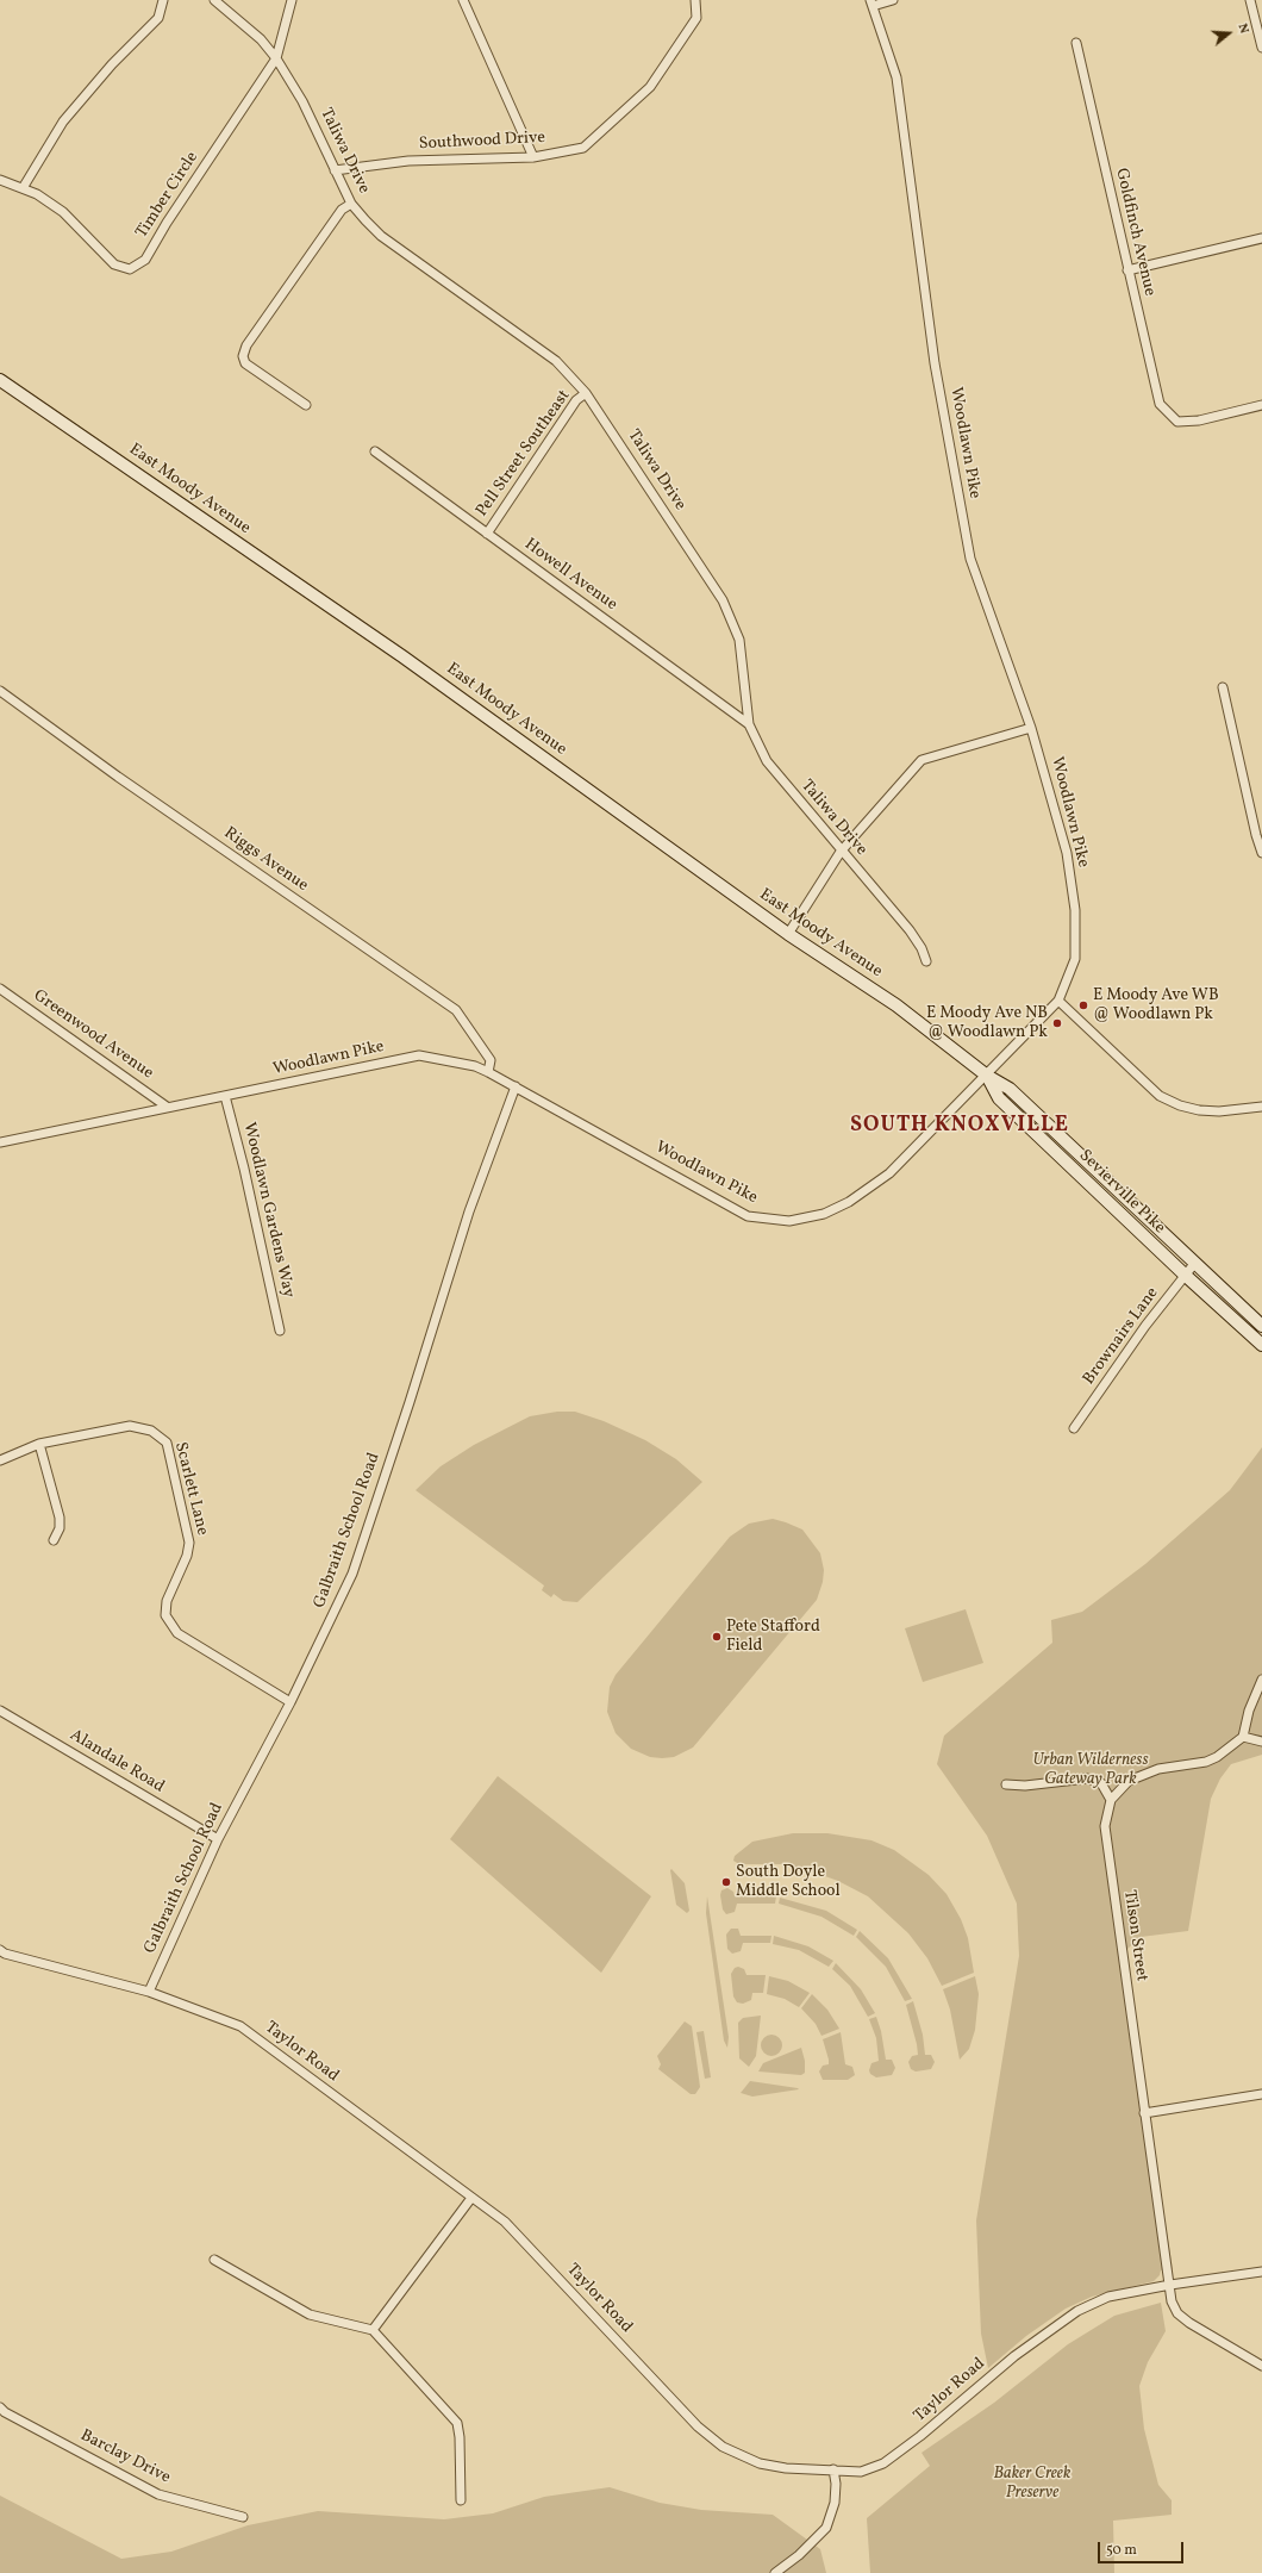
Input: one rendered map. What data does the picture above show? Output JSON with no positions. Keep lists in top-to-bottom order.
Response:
{
  "streets": {
    "main road": ["East Moody Avenue", "Sevierville Pike"],
    "street": [
      "Southwood Drive",
      "Taliwa Drive",
      "Timber Circle",
      "Goldfinch Avenue",
      "Woodlawn Pike",
      "Pell Street Southeast",
      "Howell Avenue",
      "Riggs Avenue",
      "Greenwood Avenue",
      "Woodlawn Gardens Way",
      "Brownairs Lane",
      "Scarlett Lane",
      "Galbraith School Road",
      "Alandale Road",
      "Tilson Street",
      "Taylor Road",
      "Barclay Drive"
    ]
  },
  "crossings": [
    ["Southwood Drive", "Taliwa Drive"],
    ["Taliwa Drive", "Timber Circle"],
    ["Taliwa Drive", "Pell Street Southeast"],
    ["Taliwa Drive", "Howell Avenue"],
    ["Woodlawn Pike", "East Moody Avenue"],
    ["Woodlawn Pike", "Riggs Avenue"],
    ["Woodlawn Pike", "Greenwood Avenue"],
    ["Woodlawn Pike", "Sevierville Pike"],
    ["Woodlawn Pike", "Woodlawn Gardens Way"],
    ["Woodlawn Pike", "Galbraith School Road"],
    ["Pell Street Southeast", "Howell Avenue"],
    ["East Moody Avenue", "Sevierville Pike"],
    ["Sevierville Pike", "Brownairs Lane"],
    ["Scarlett Lane", "Galbraith School Road"],
    ["Galbraith School Road", "Alandale Road"],
    ["Galbraith School Road", "Taylor Road"],
    ["Tilson Street", "Taylor Road"]
  ],
  "districts": ["SOUTH KNOXVILLE"],
  "parks": ["Urban Wilderness Gateway Park", "Baker Creek Preserve"],
  "places": [
    "E Moody Ave WB @ Woodlawn Pk",
    "E Moody Ave NB @ Woodlawn Pk",
    "Pete Stafford Field",
    "South Doyle Middle School"
  ],
  "scale_bar": "50 m",
  "north": "right"
}
